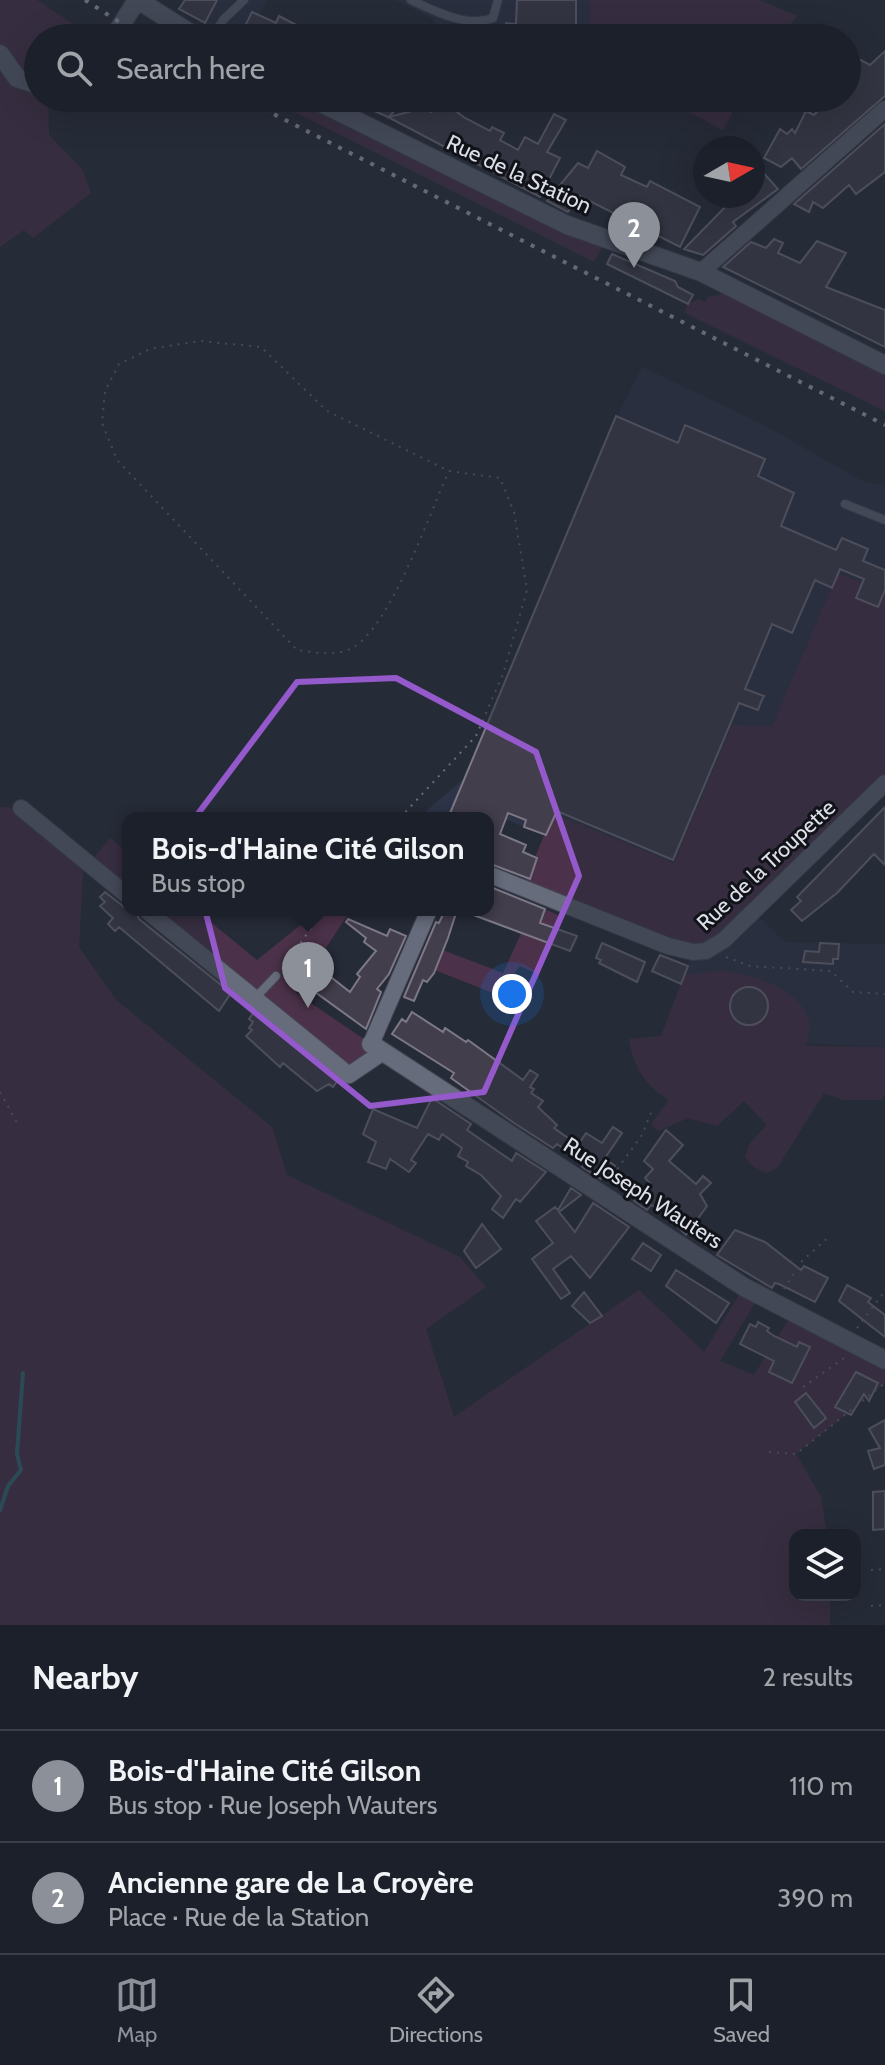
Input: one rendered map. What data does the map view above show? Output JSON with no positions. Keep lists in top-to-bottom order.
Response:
{
  "streets": {
    "street": ["Rue de la Station", "Rue de la Troupette", "Rue Joseph Wauters"]
  },
  "north": "right",
  "page": {
    "search": "Search here",
    "pins": ["2", "1"],
    "popup": ["Bois-d'Haine Cité Gilson", "Bus stop"],
    "heading": ["Nearby", "2 results"],
    "list": [
      {
        "mark": "1",
        "name": "Bois-d'Haine Cité Gilson",
        "note": "Bus stop · Rue Joseph Wauters",
        "value": "110 m"
      },
      {
        "mark": "2",
        "name": "Ancienne gare de La Croyère",
        "note": "Place · Rue de la Station",
        "value": "390 m"
      }
    ],
    "nav": ["Map", "Directions", "Saved"]
  }
}
